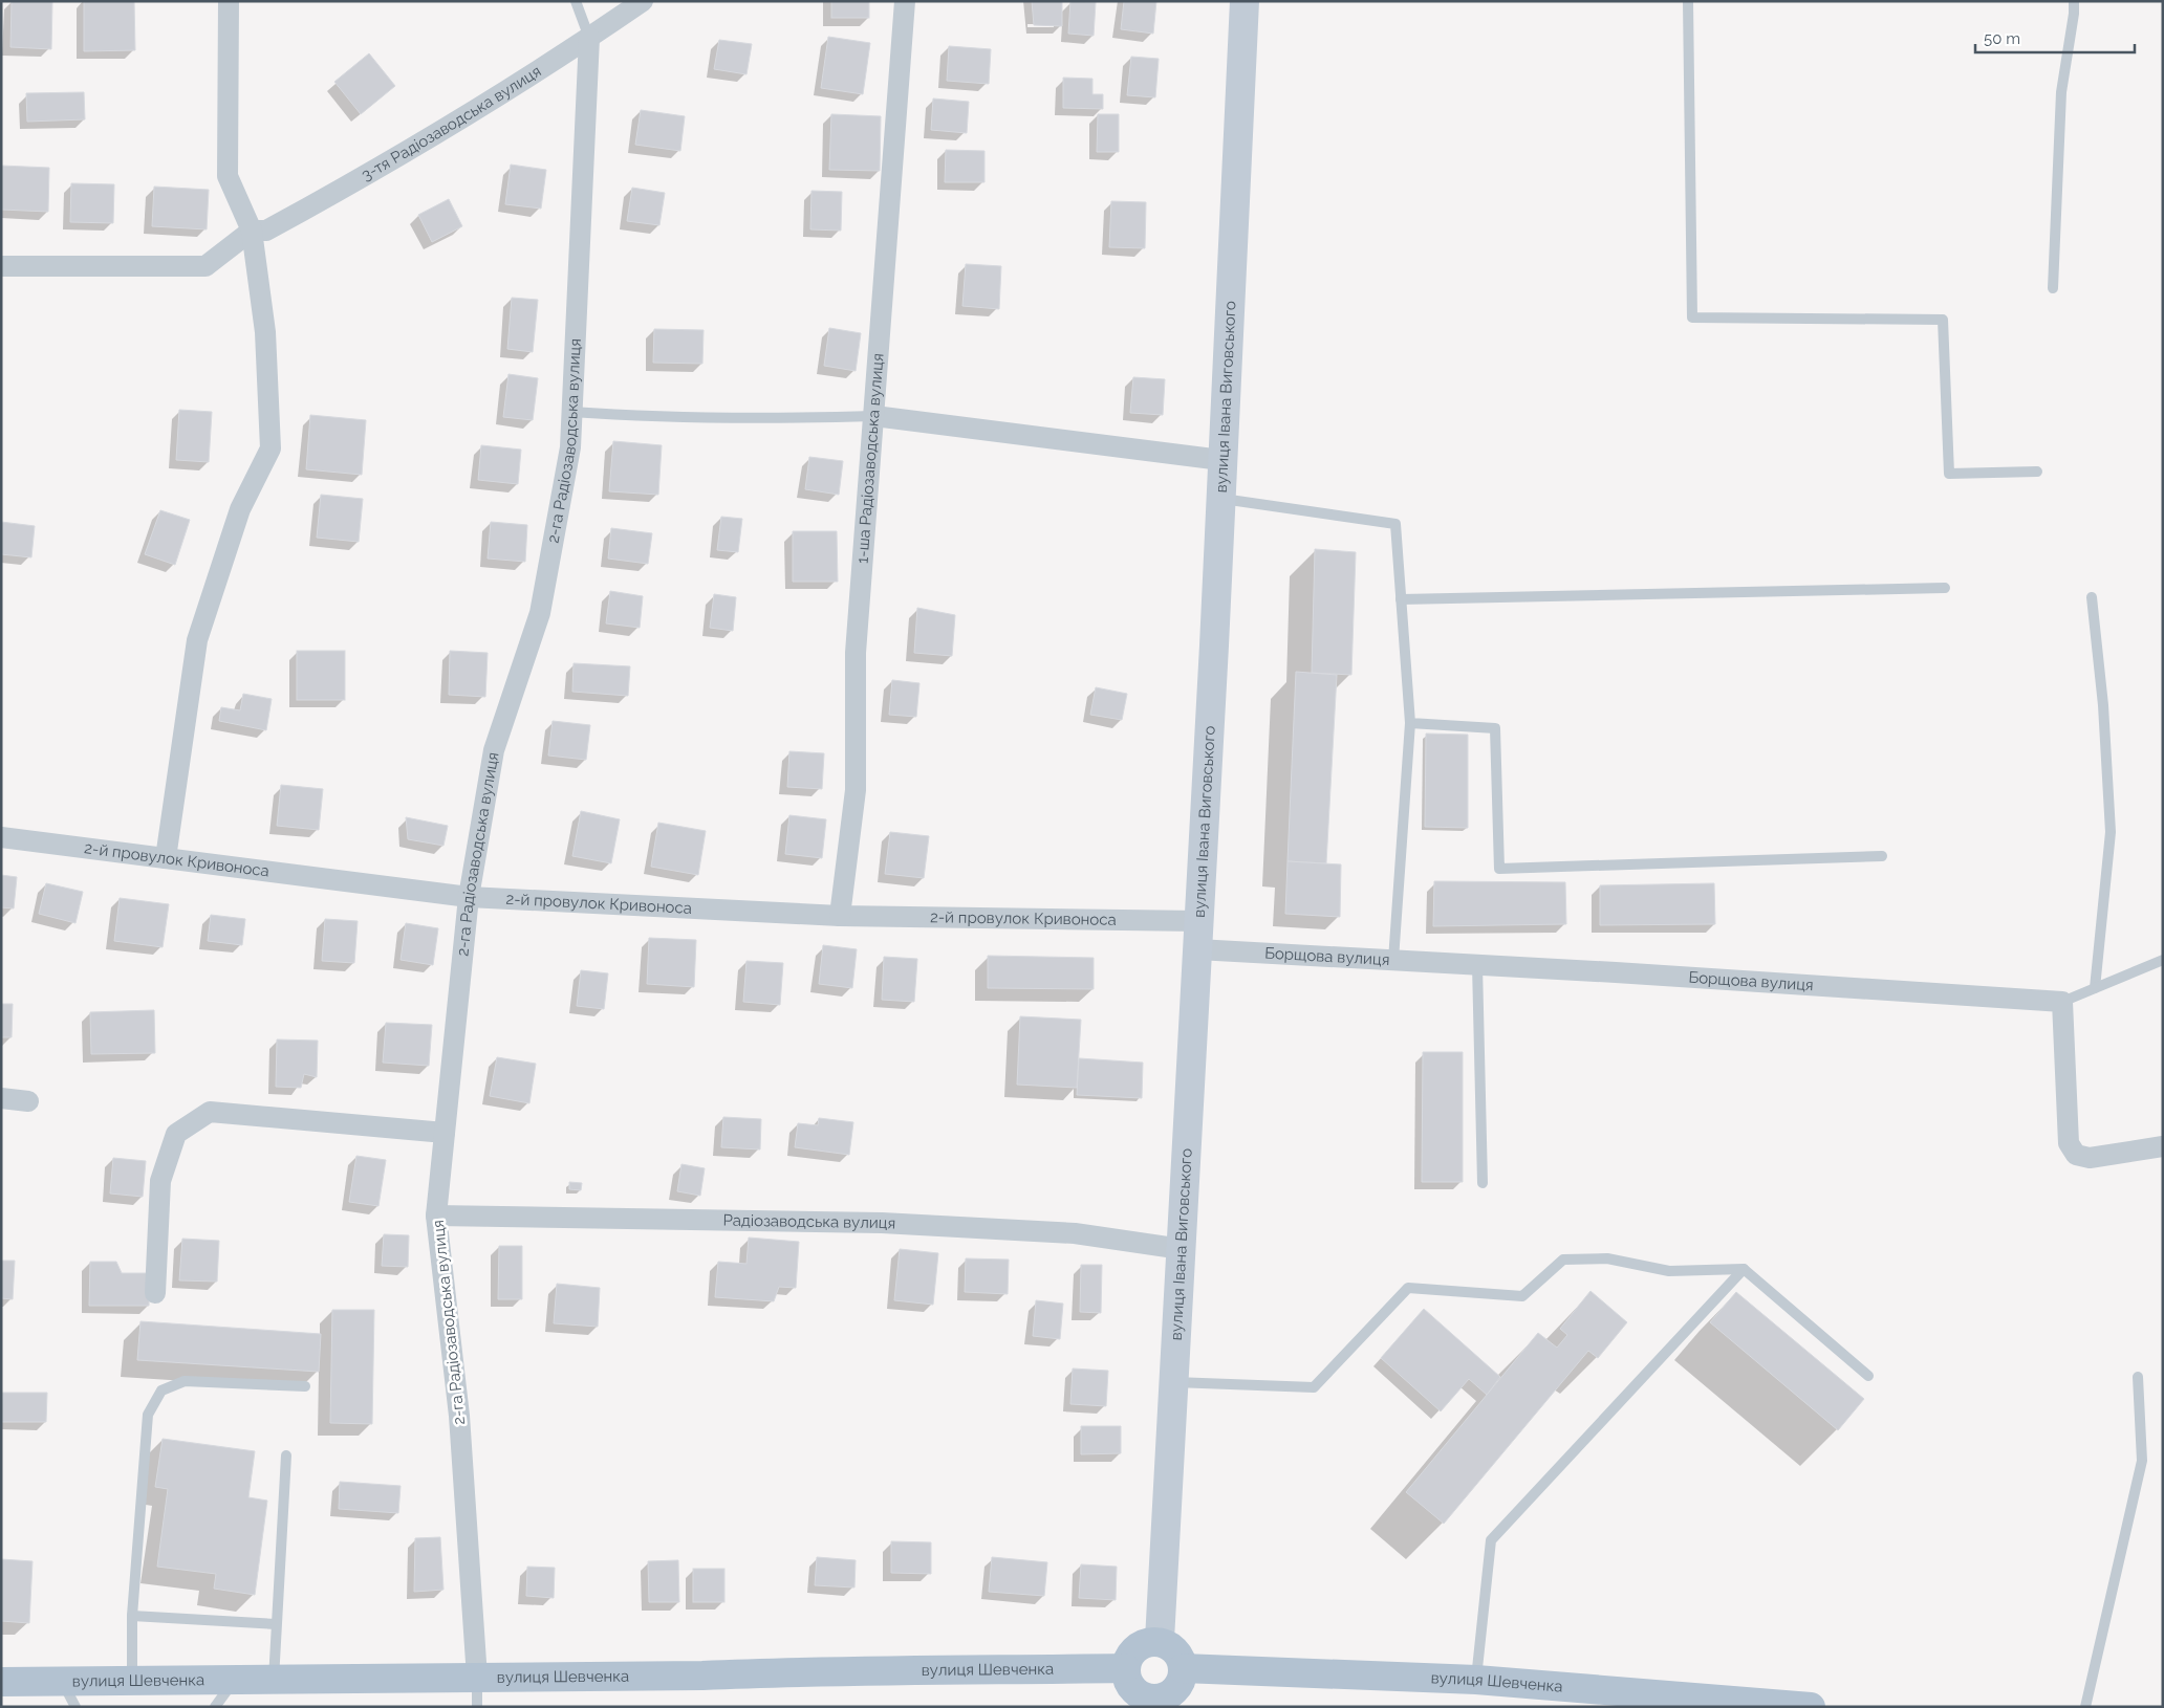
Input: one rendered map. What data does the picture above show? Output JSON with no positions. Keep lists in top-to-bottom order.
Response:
{
  "streets": {
    "main road": ["вулиця Шевченка"],
    "street": [
      "3-тя Радіозаводська вулиця",
      "вулиця Івана Виговського",
      "2-га Радіозаводська вулиця",
      "1-ша Радіозаводська вулиця",
      "2-й провулок Кривоноса",
      "Борщова вулиця",
      "Радіозаводська вулиця"
    ]
  },
  "crossings": [
    ["3-тя Радіозаводська вулиця", "2-га Радіозаводська вулиця"],
    ["вулиця Івана Виговського", "2-й провулок Кривоноса"],
    ["вулиця Івана Виговського", "Борщова вулиця"],
    ["вулиця Івана Виговського", "Радіозаводська вулиця"],
    ["вулиця Івана Виговського", "вулиця Шевченка"],
    ["2-га Радіозаводська вулиця", "2-й провулок Кривоноса"],
    ["2-га Радіозаводська вулиця", "Радіозаводська вулиця"],
    ["2-га Радіозаводська вулиця", "вулиця Шевченка"],
    ["1-ша Радіозаводська вулиця", "2-й провулок Кривоноса"],
    ["2-й провулок Кривоноса", "Борщова вулиця"]
  ],
  "scale_bar": "50 m"
}
